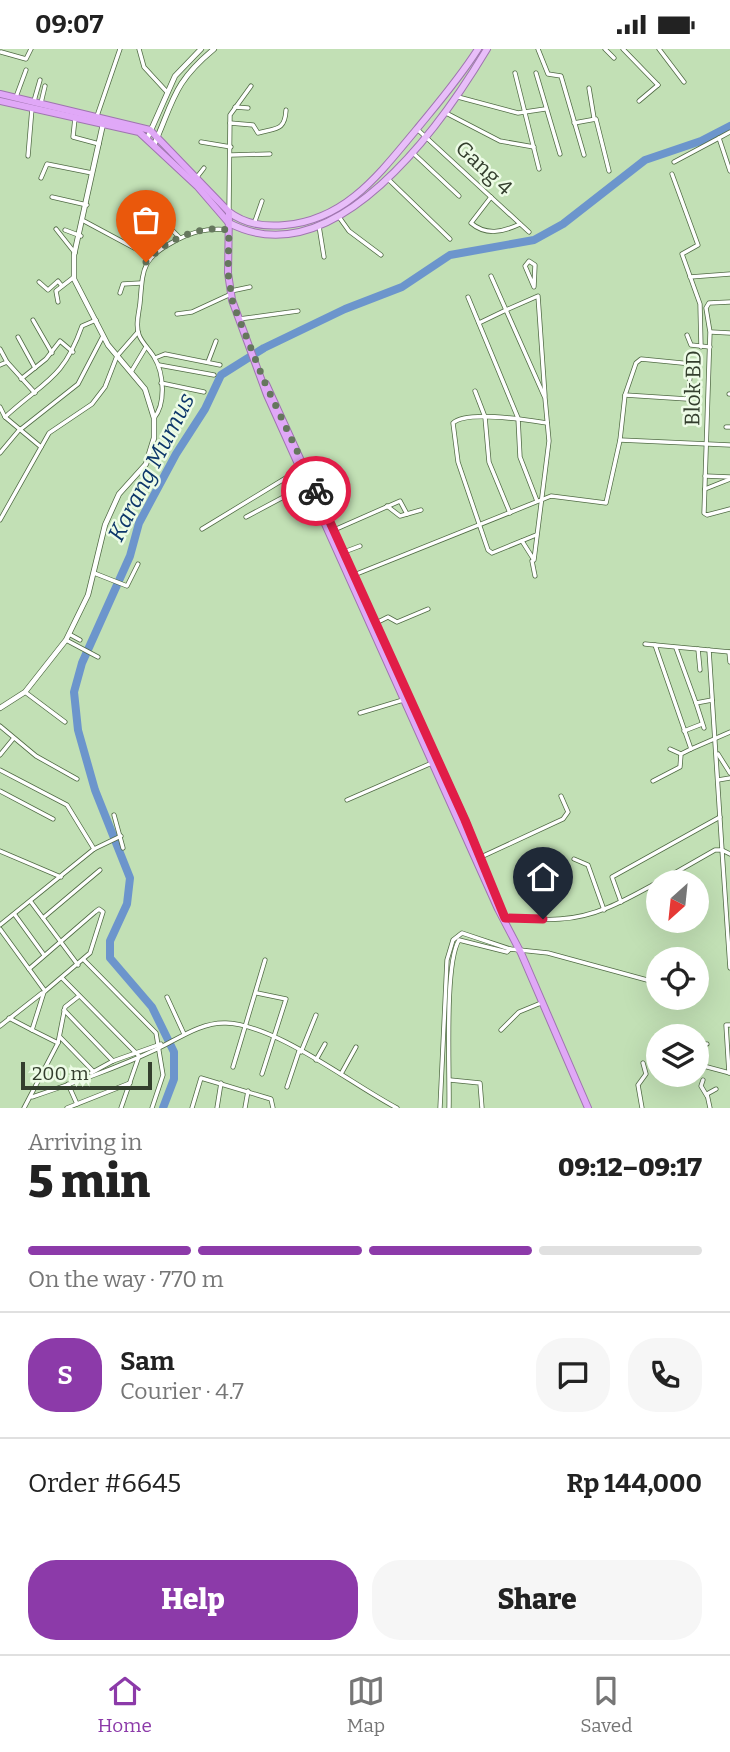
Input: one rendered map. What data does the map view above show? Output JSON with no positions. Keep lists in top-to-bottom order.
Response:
{
  "streets": {
    "street": ["Gang 4", "Blok BD"]
  },
  "water": ["Karang Mumus"],
  "scale_bar": "200 m",
  "north": "bottom left",
  "page": {
    "status": "09:07",
    "scale": "200 m",
    "heading": ["5 min", "Arriving in", "09:12–09:17"],
    "panel": [
      "Sam",
      "Courier · 4.7",
      "Order #6645",
      "Rp 144,000"
    ],
    "bar": "On the way · 770 m",
    "round": "S",
    "buttons": ["Help", "Share"],
    "tabs": ["Home", "Map", "Saved"]
  }
}
